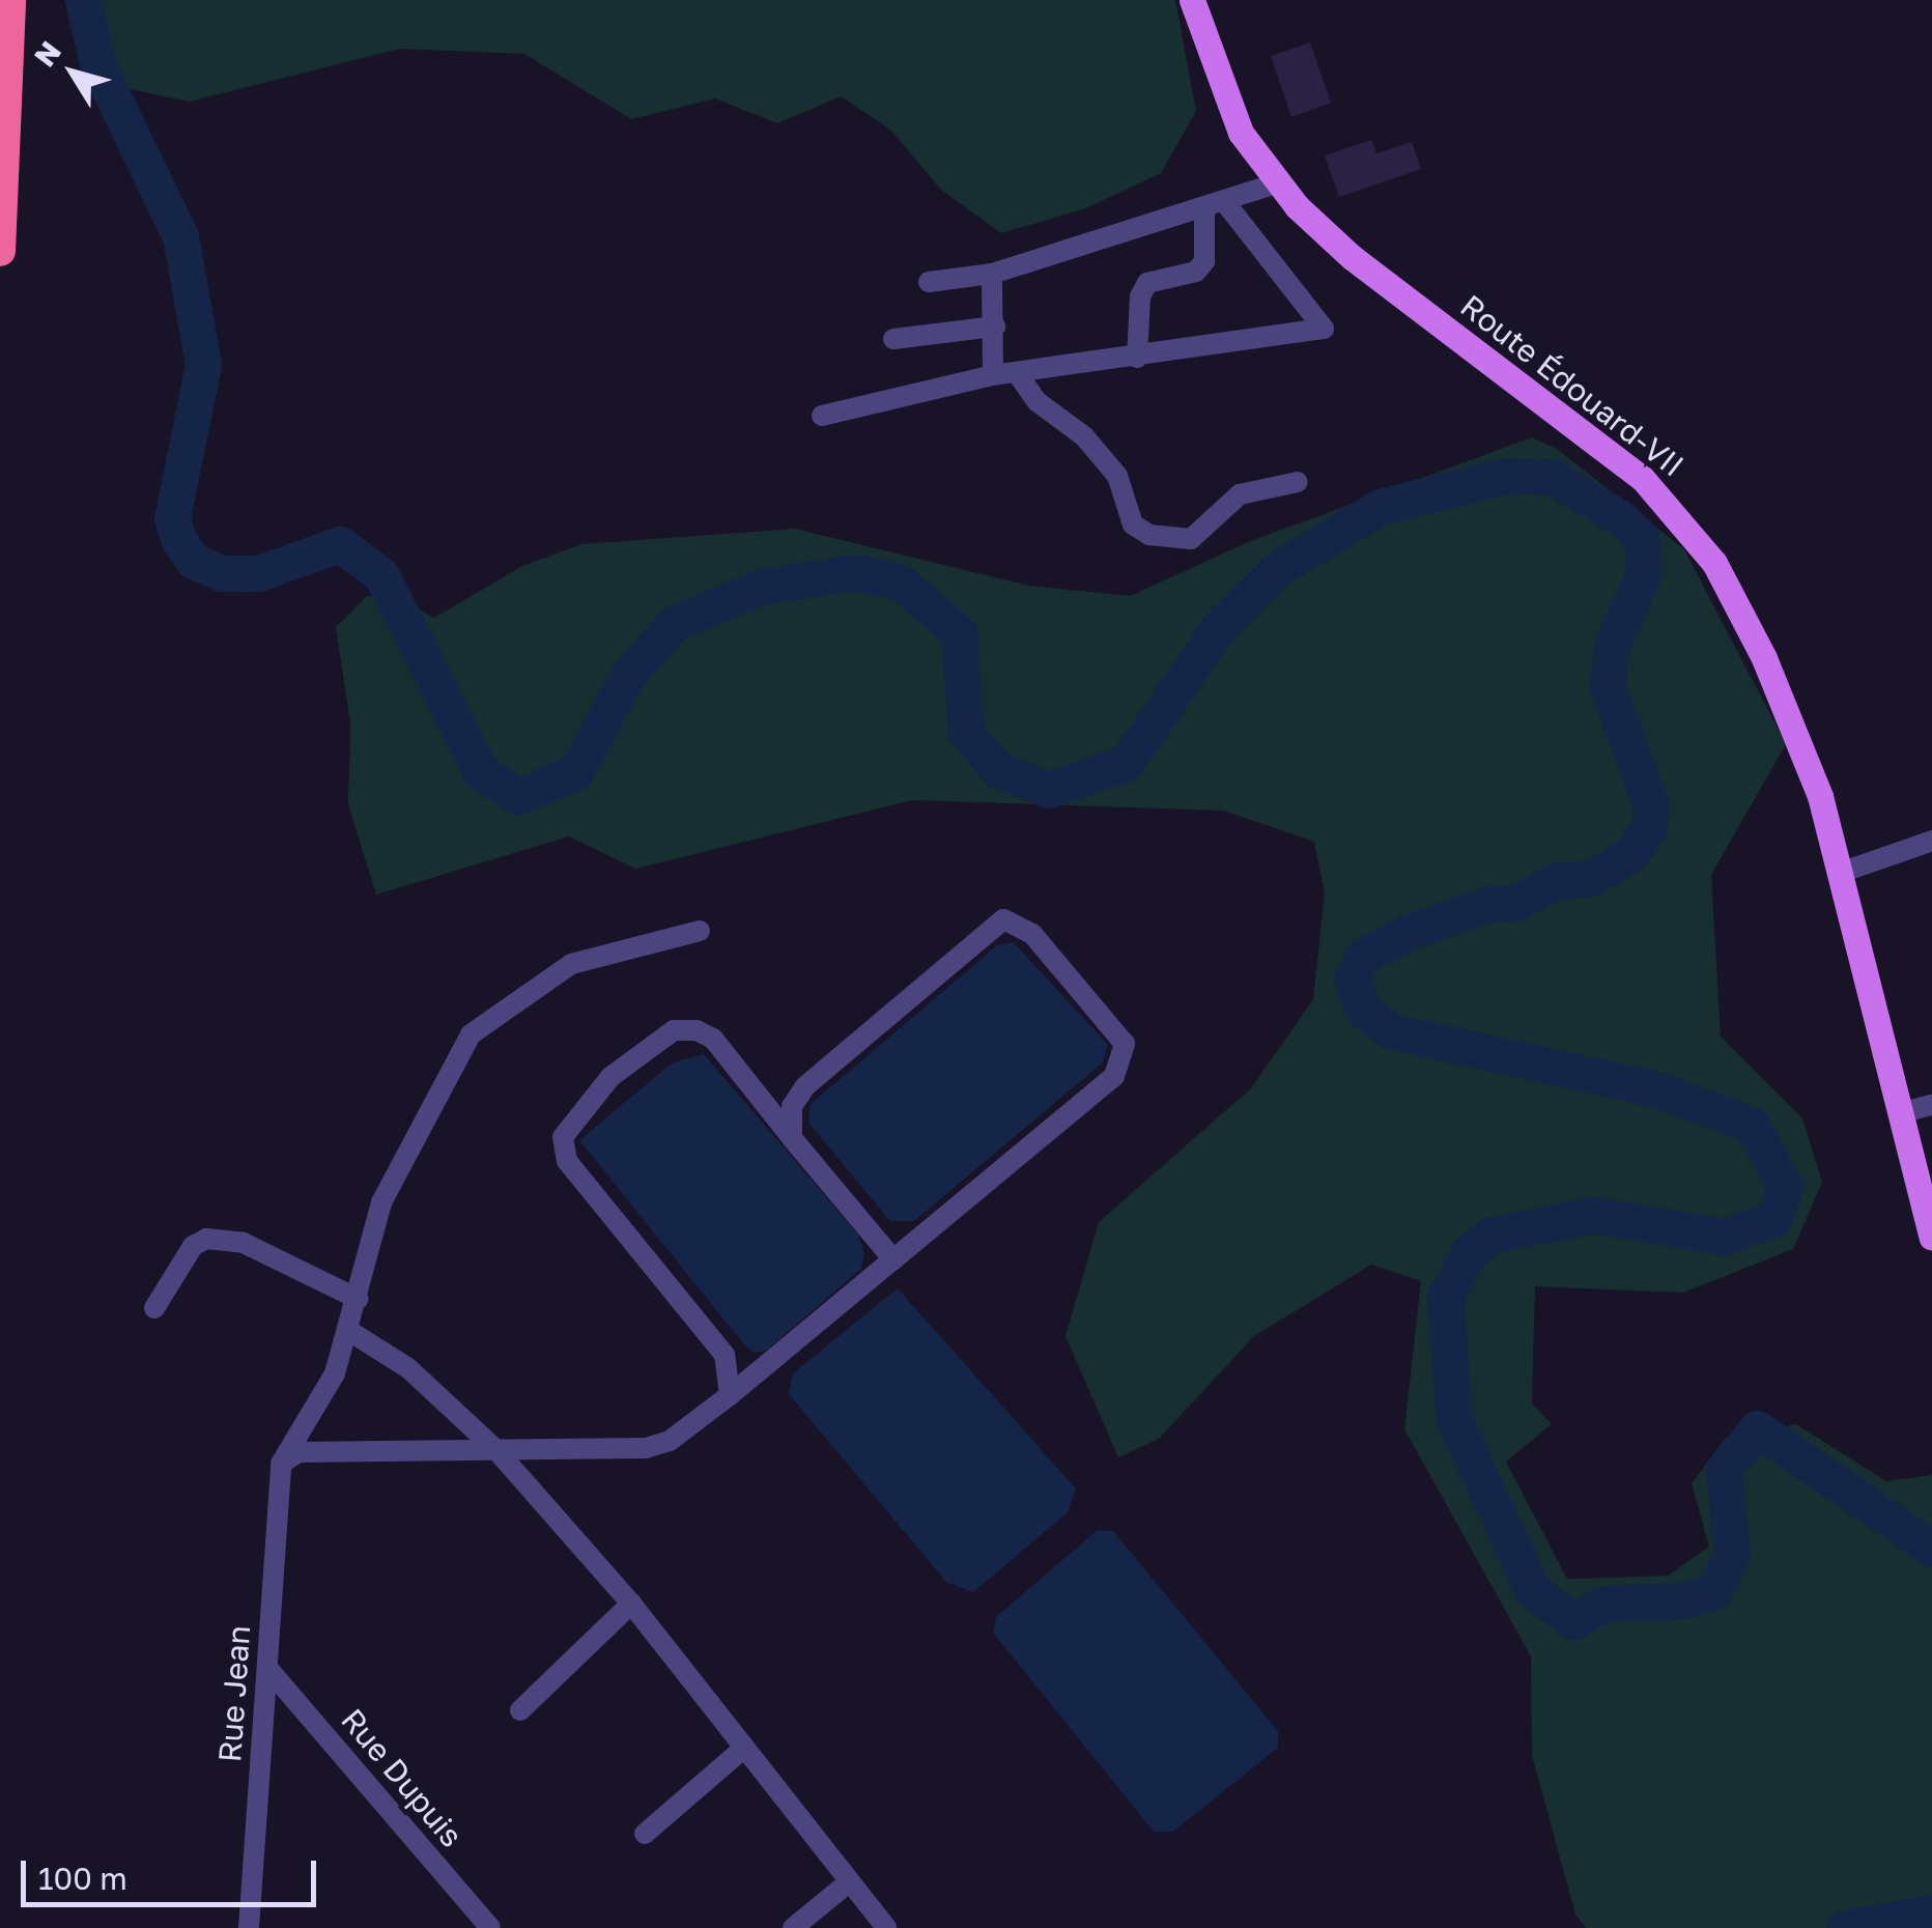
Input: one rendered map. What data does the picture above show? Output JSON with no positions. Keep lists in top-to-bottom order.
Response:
{
  "streets": {
    "main road": ["Route Édouard-VII"],
    "street": ["Rue Jean", "Rue Dupuis"]
  },
  "crossings": [
    ["Rue Jean", "Rue Dupuis"]
  ],
  "scale_bar": "100 m",
  "north": "top left"
}
